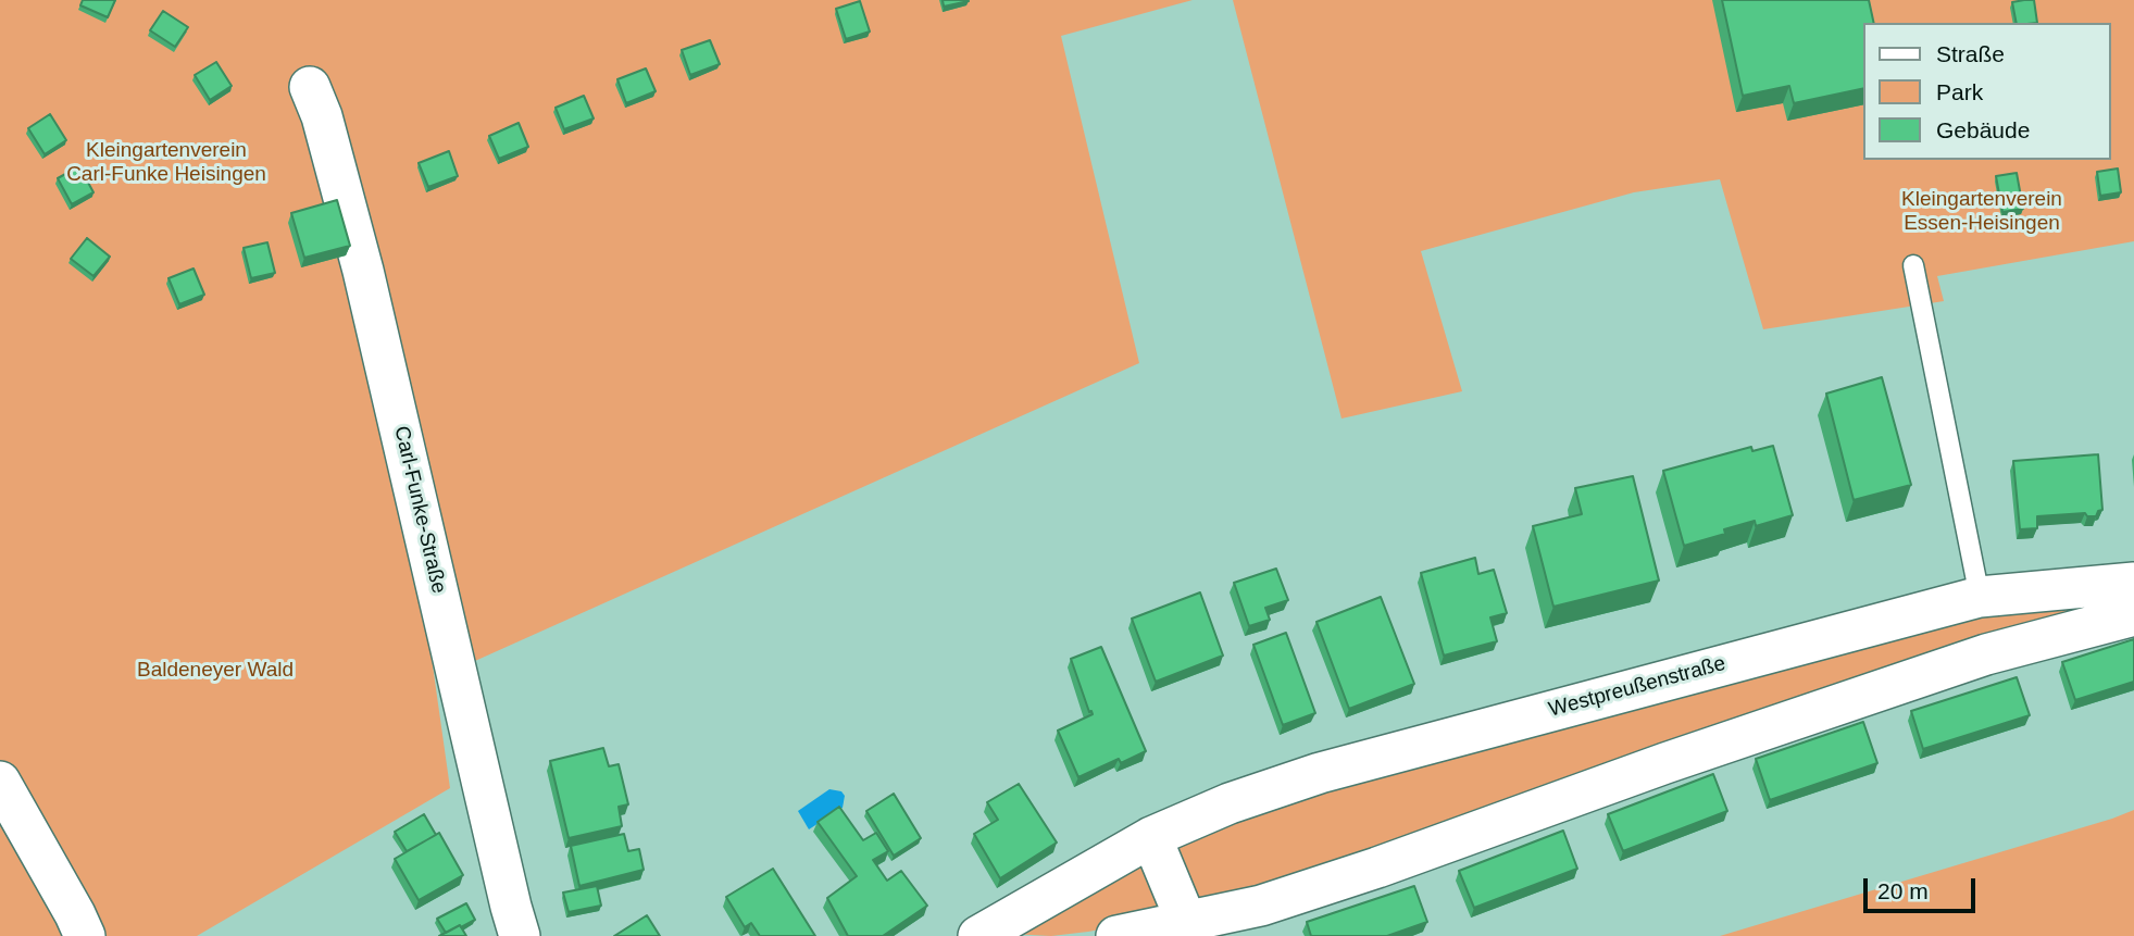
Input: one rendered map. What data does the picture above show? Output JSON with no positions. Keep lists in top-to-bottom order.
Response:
{
  "streets": {
    "street": ["Carl-Funke-Straße", "Westpreußenstraße"]
  },
  "parks": ["Kleingartenverein Carl-Funke Heisingen", "Kleingartenverein Essen-Heisingen", "Baldeneyer Wald"],
  "legend": ["Straße", "Park", "Gebäude"],
  "scale_bar": "20 m"
}
